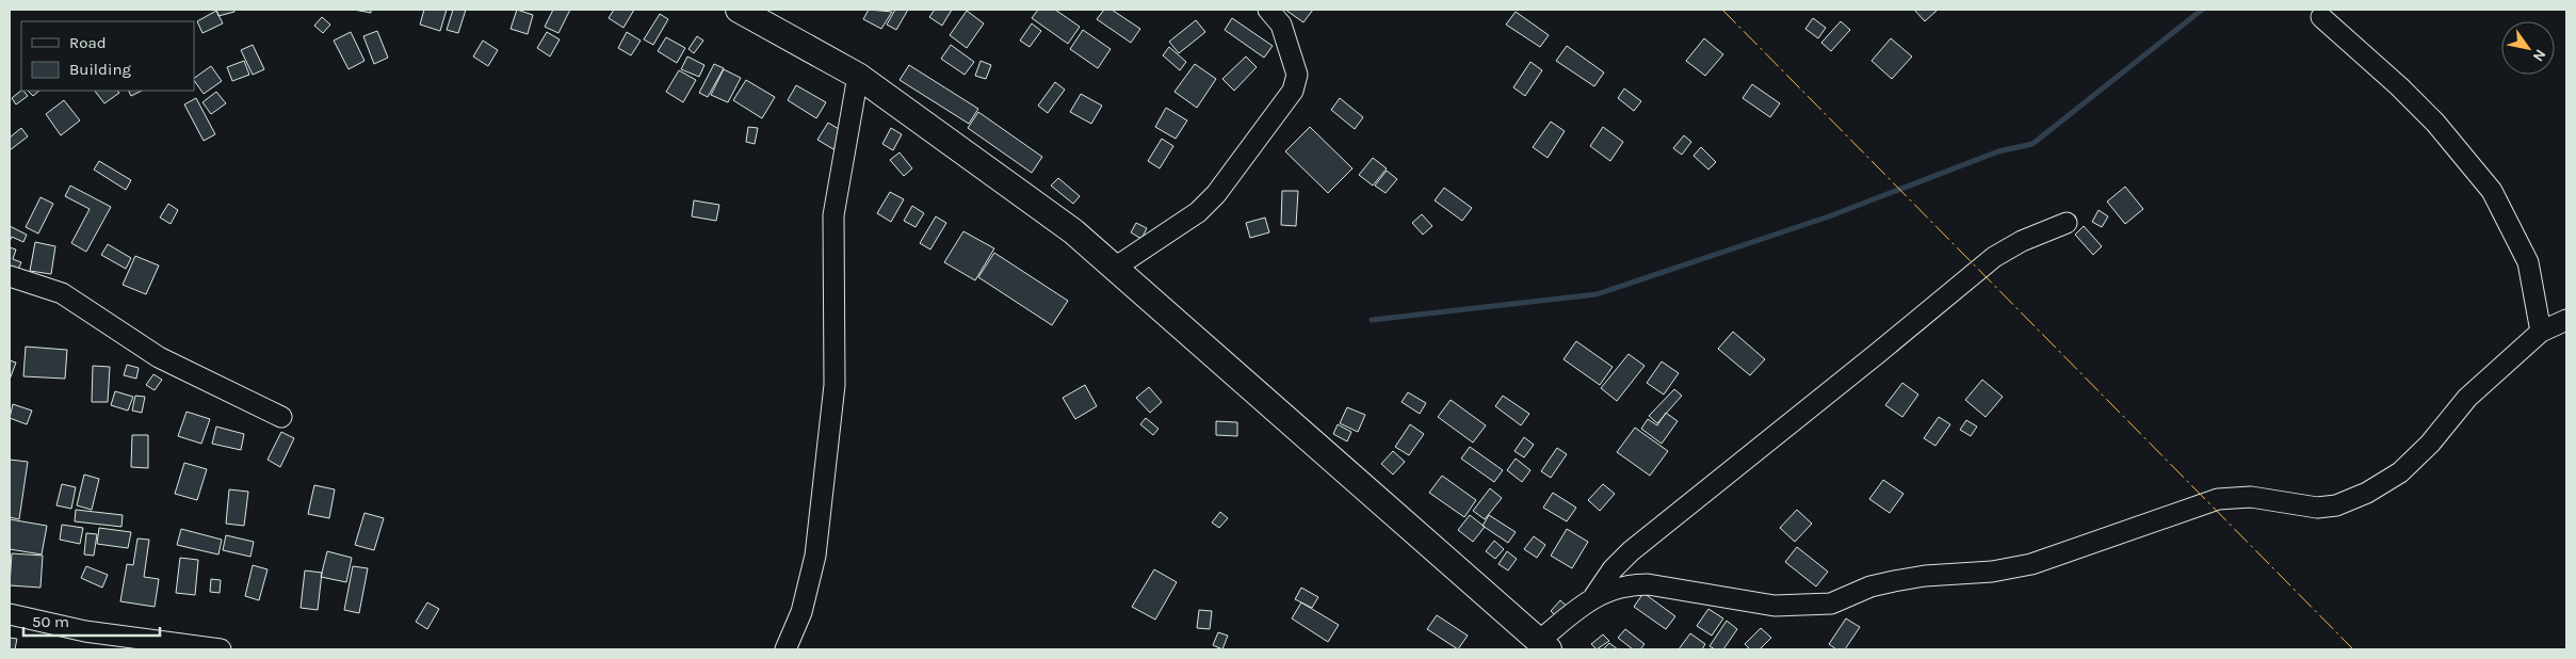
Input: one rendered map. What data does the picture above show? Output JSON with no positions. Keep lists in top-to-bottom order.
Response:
{
  "legend": ["Road", "Building"],
  "scale_bar": "50 m",
  "north": "bottom right"
}
